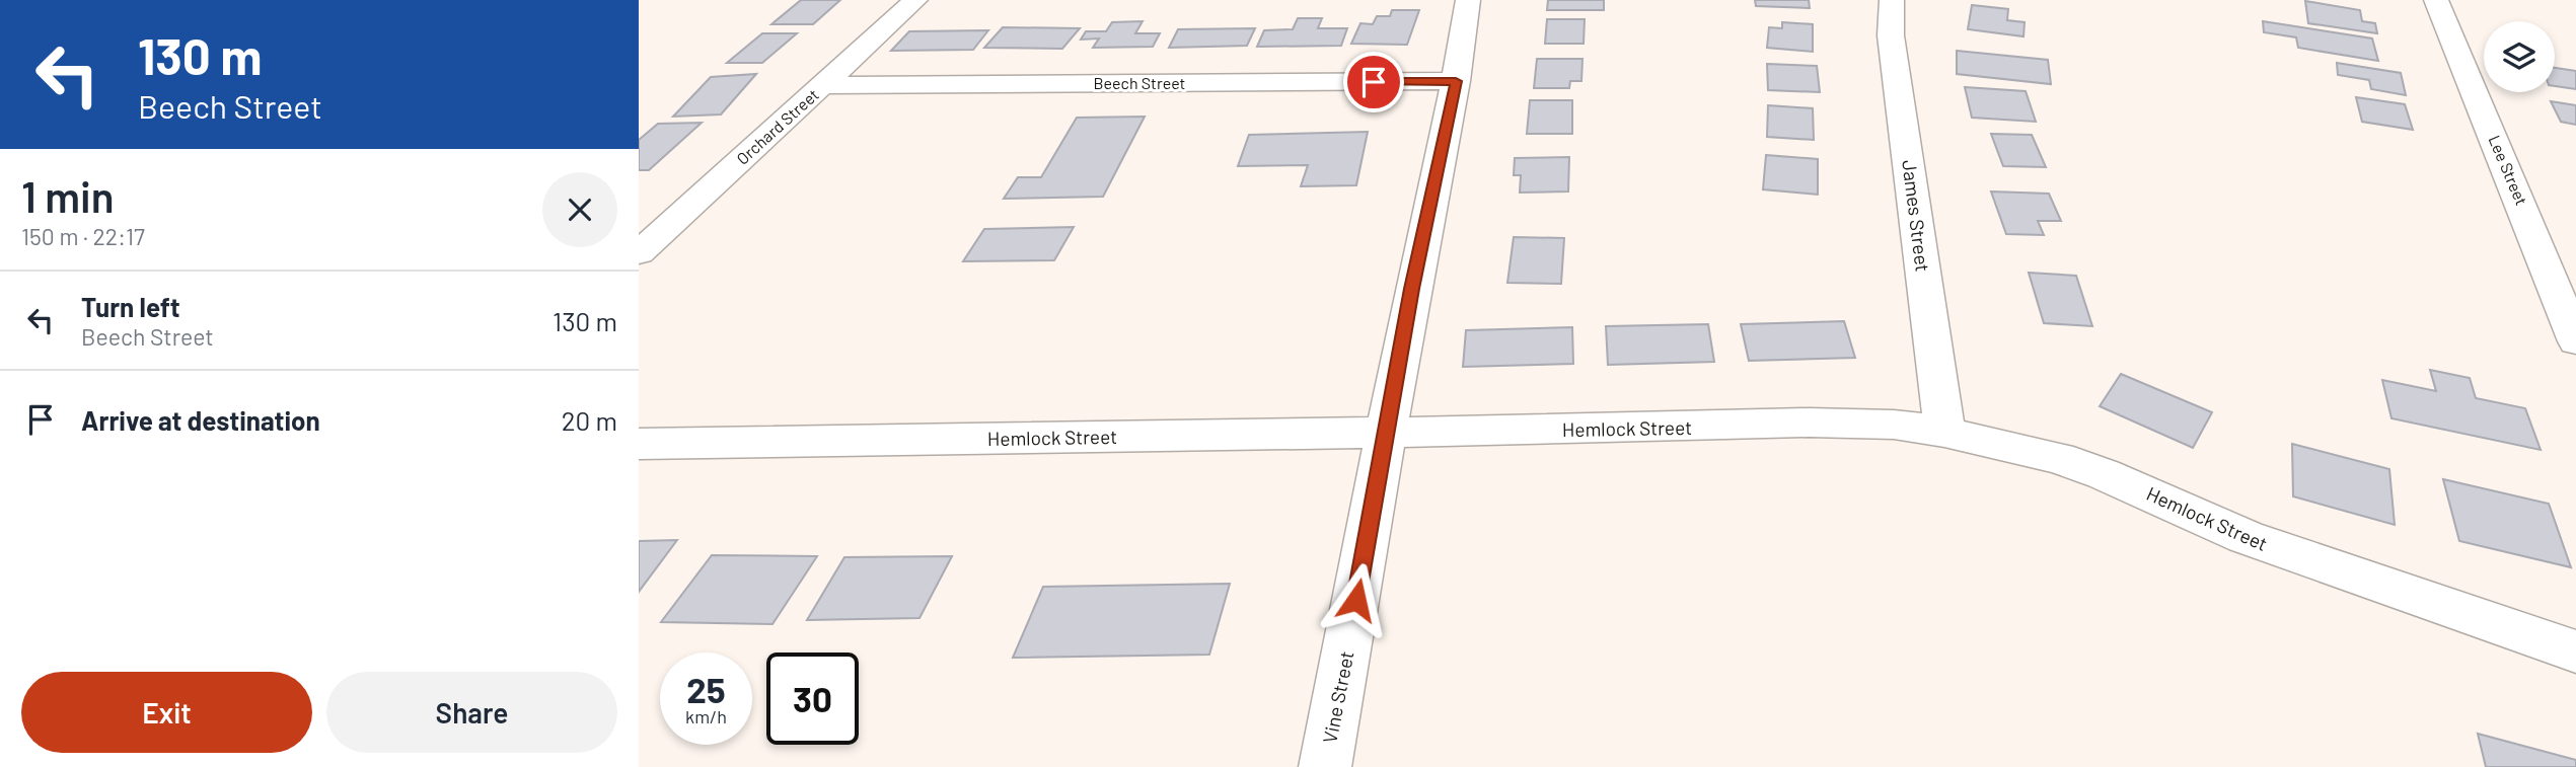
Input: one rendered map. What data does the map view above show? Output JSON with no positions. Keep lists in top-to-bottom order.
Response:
{
  "streets": {
    "street": [
      "Beech Street",
      "Orchard Street",
      "Lee Street",
      "James Street",
      "Hemlock Street",
      "Vine Street"
    ]
  },
  "crossings": [
    ["Beech Street", "Orchard Street"],
    ["Beech Street", "Vine Street"],
    ["James Street", "Hemlock Street"],
    ["Hemlock Street", "Vine Street"]
  ],
  "page": {
    "turn": ["130 m", "Beech Street"],
    "heading": ["1 min", "150 m · 22:17"],
    "list": [
      {
        "name": "Turn left",
        "note": "Beech Street",
        "value": "130 m"
      },
      {
        "name": "Arrive at destination",
        "value": "20 m"
      }
    ],
    "speed": "25 km/h",
    "limit": "30",
    "buttons": ["Exit", "Share"]
  }
}
